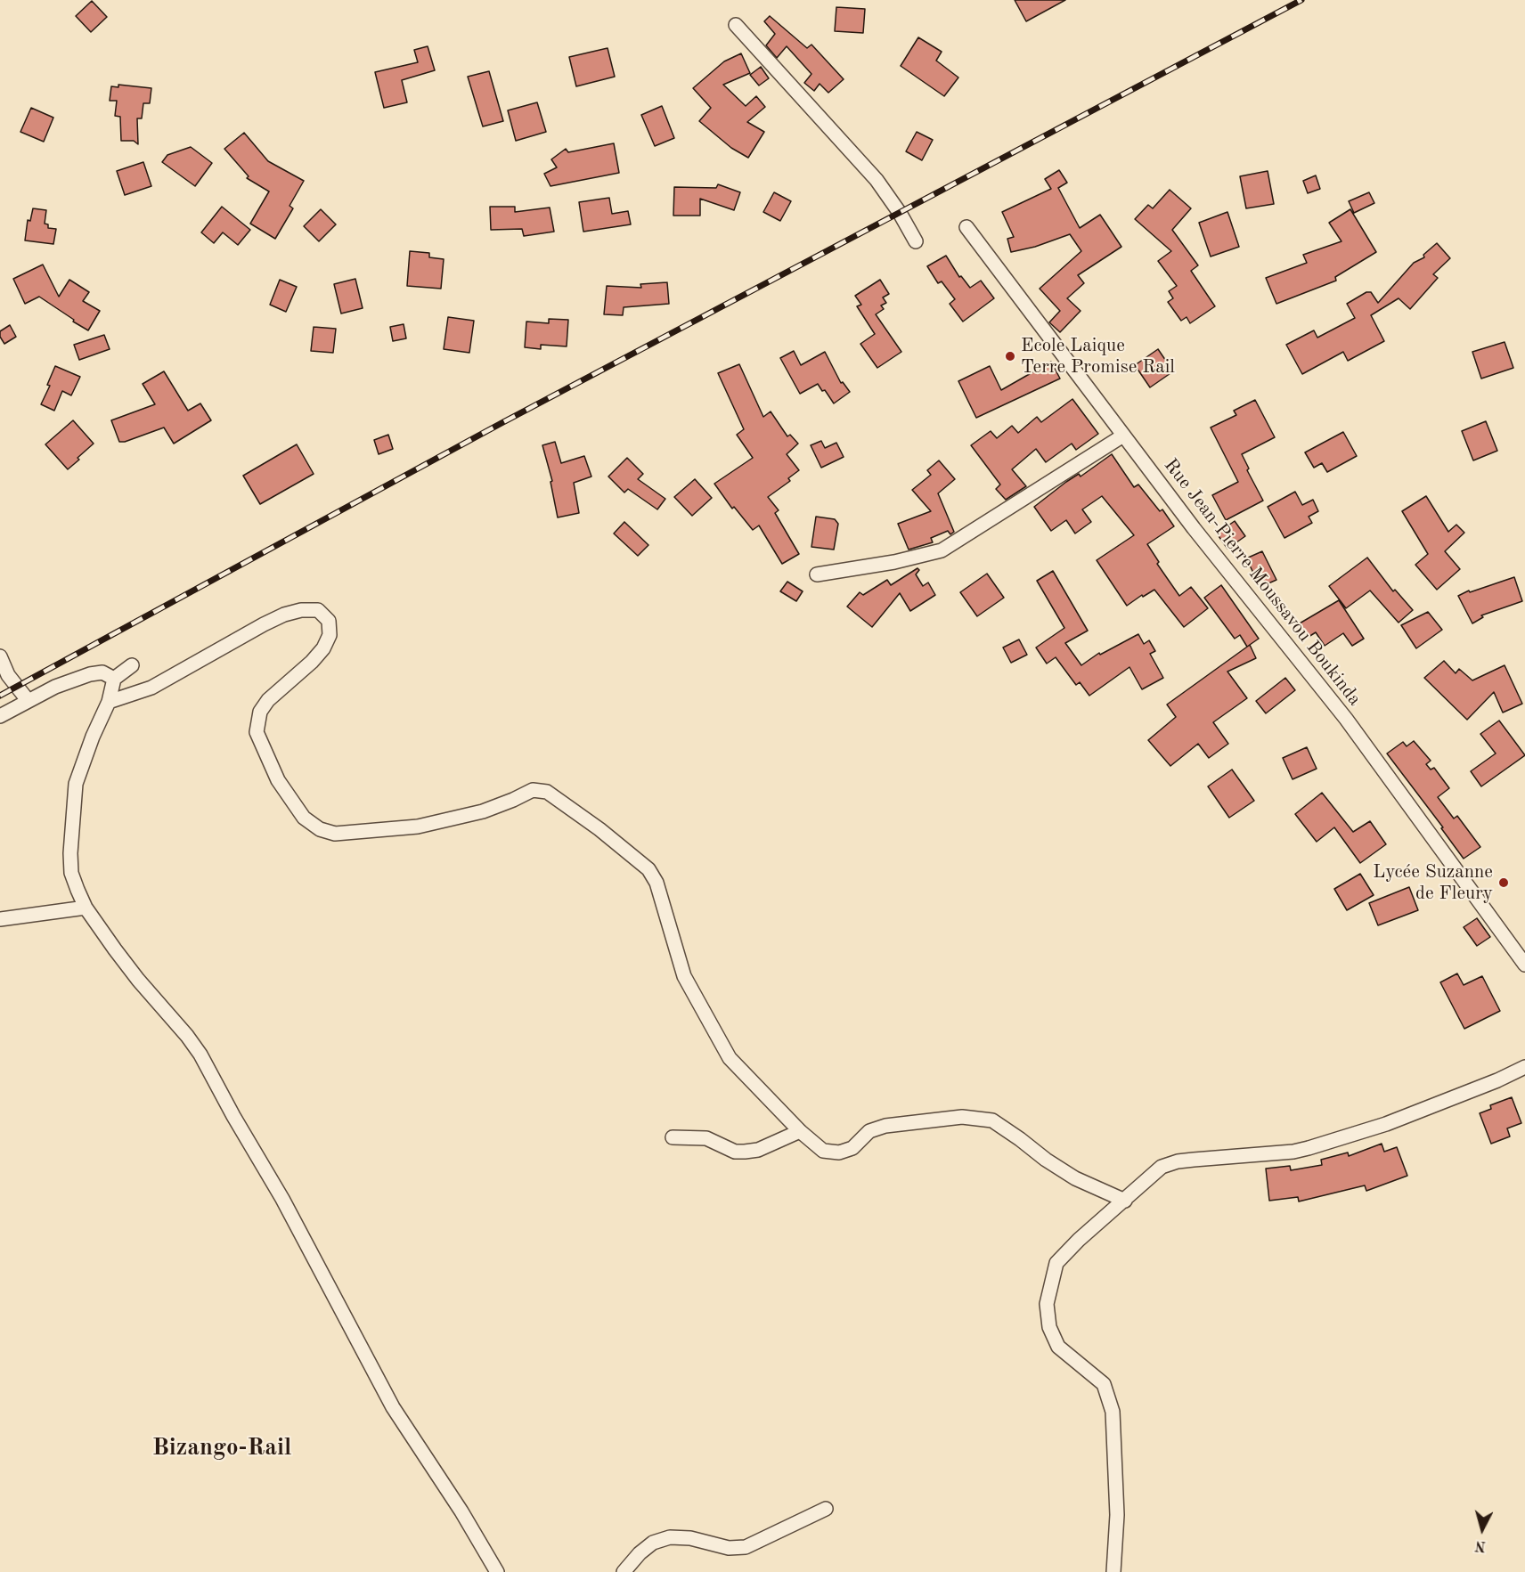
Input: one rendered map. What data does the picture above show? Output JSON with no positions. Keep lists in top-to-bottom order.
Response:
{
  "streets": {
    "street": ["Rue Jean-Pierre Moussavou Boukinda"]
  },
  "districts": ["Bizango-Rail"],
  "places": ["Ecole Laique Terre Promise Rail", "Lycée Suzanne de Fleury"],
  "north": "bottom"
}
